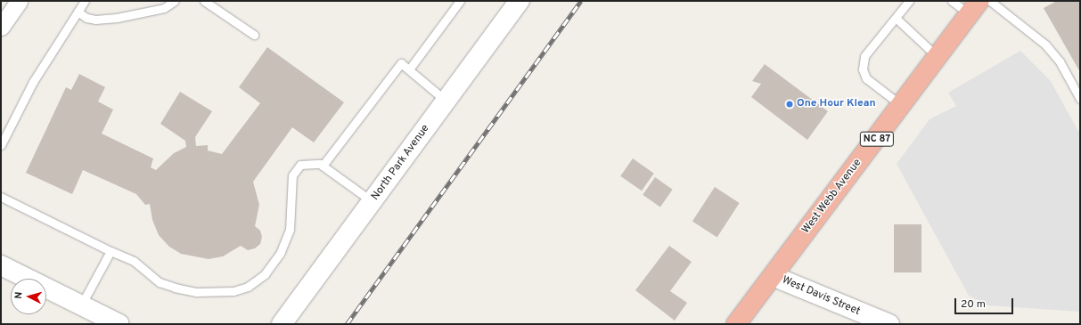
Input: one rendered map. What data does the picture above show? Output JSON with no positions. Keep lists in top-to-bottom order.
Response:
{
  "streets": {
    "highway": ["NC 87", "West Webb Avenue"],
    "street": ["North Park Avenue", "West Davis Street"]
  },
  "crossings": [
    ["West Webb Avenue", "West Davis Street"]
  ],
  "places": ["One Hour Klean"],
  "scale_bar": "20 m",
  "north": "left"
}
